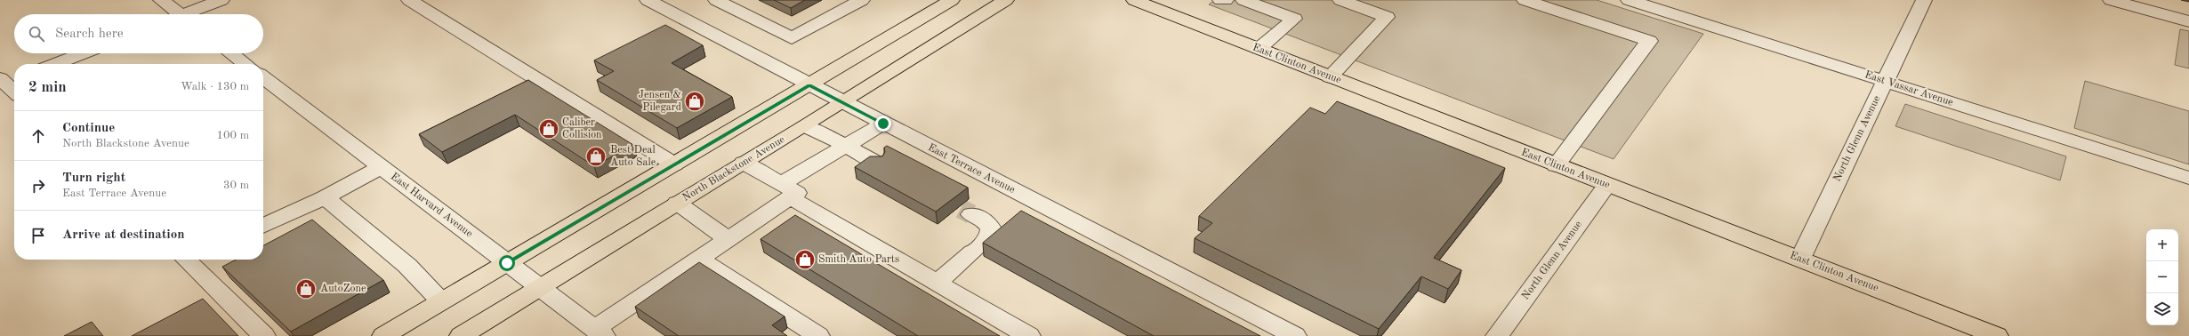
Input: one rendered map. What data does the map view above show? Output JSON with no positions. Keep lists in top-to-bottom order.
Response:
{
  "streets": {
    "main road": ["East Clinton Avenue", "North Blackstone Avenue"],
    "street": [
      "East Vassar Avenue",
      "North Glenn Avenue",
      "East Terrace Avenue",
      "East Harvard Avenue"
    ]
  },
  "crossings": [
    ["East Clinton Avenue", "North Glenn Avenue"],
    ["East Vassar Avenue", "North Glenn Avenue"],
    ["North Blackstone Avenue", "East Terrace Avenue"],
    ["North Blackstone Avenue", "East Harvard Avenue"]
  ],
  "places": {
    "shop": [
      "Jensen & Pilegard",
      "Caliber Collision",
      "Best Deal Auto Sale",
      "Smith Auto Parts",
      "AutoZone"
    ]
  },
  "page": {
    "search": "Search here",
    "heading": ["2 min", "Walk · 130 m"],
    "list": [
      ["Continue", "North Blackstone Avenue", "100 m"],
      ["Turn right", "East Terrace Avenue", "30 m"],
      "Arrive at destination"
    ],
    "map_buttons": ["+", "−"]
  }
}
